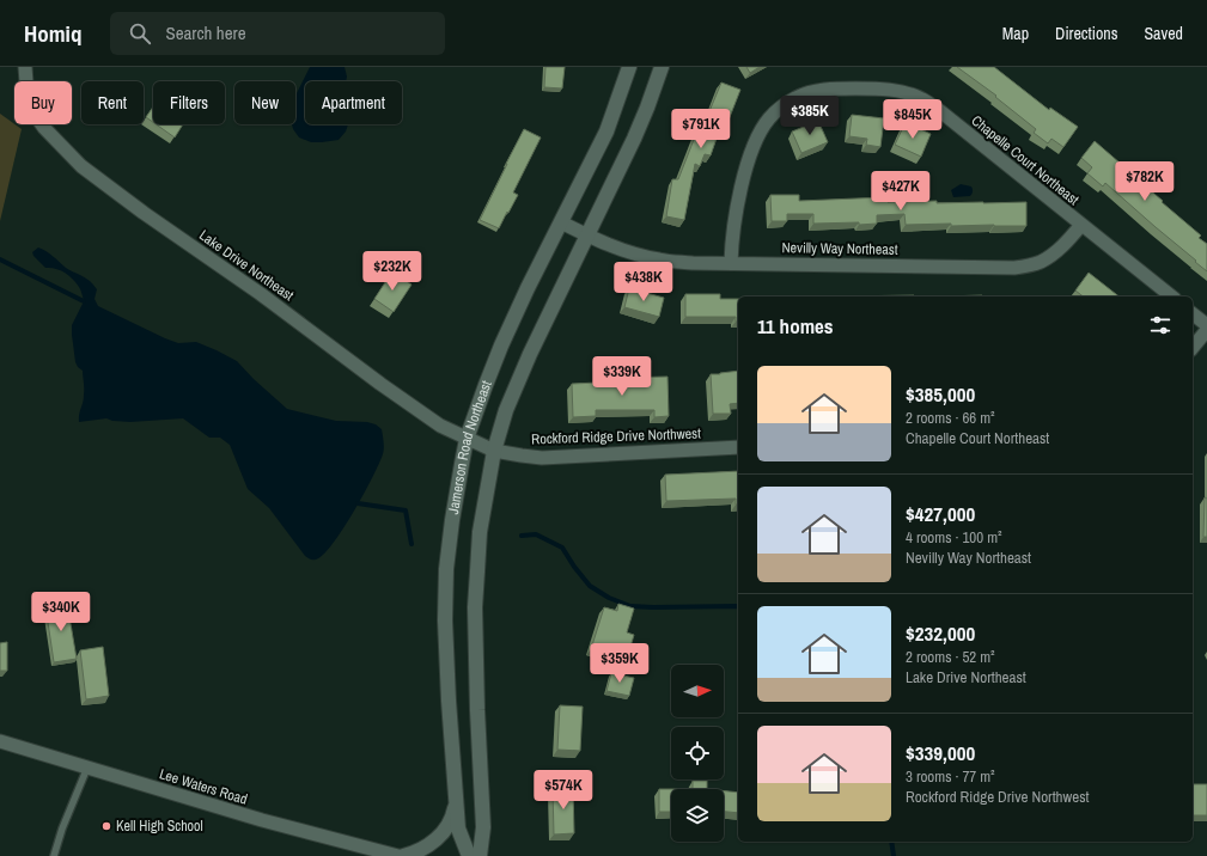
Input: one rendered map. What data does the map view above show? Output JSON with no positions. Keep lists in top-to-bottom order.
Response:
{
  "streets": {
    "street": [
      "Chapelle Court Northeast",
      "Nevilly Way Northeast",
      "Lake Drive Northeast",
      "Rockford Ridge Drive Northwest",
      "Jamerson Road Northeast",
      "Lee Waters Road"
    ]
  },
  "crossings": [
    ["Chapelle Court Northeast", "Nevilly Way Northeast"],
    ["Nevilly Way Northeast", "Jamerson Road Northeast"],
    ["Lake Drive Northeast", "Rockford Ridge Drive Northwest"],
    ["Lake Drive Northeast", "Jamerson Road Northeast"],
    ["Rockford Ridge Drive Northwest", "Jamerson Road Northeast"]
  ],
  "places": ["Kell High School"],
  "north": "right",
  "page": {
    "header": "Homiq",
    "search": "Search here",
    "nav": ["Map", "Directions", "Saved"],
    "chip": [
      "Buy",
      "Rent",
      "Filters",
      "New",
      "Apartment"
    ],
    "price": [
      "$385K",
      "$845K",
      "$791K",
      "$782K",
      "$427K",
      "$232K",
      "$438K",
      "$339K",
      "$340K",
      "$359K",
      "$574K"
    ],
    "heading": "11 homes",
    "list": [
      {
        "name": "$385,000",
        "note": "2 rooms · 66 m² · Chapelle Court Northeast"
      },
      {
        "name": "$427,000",
        "note": "4 rooms · 100 m² · Nevilly Way Northeast"
      },
      {
        "name": "$232,000",
        "note": "2 rooms · 52 m² · Lake Drive Northeast"
      },
      {
        "name": "$339,000",
        "note": "3 rooms · 77 m² · Rockford Ridge Drive Northwest"
      }
    ]
  }
}
